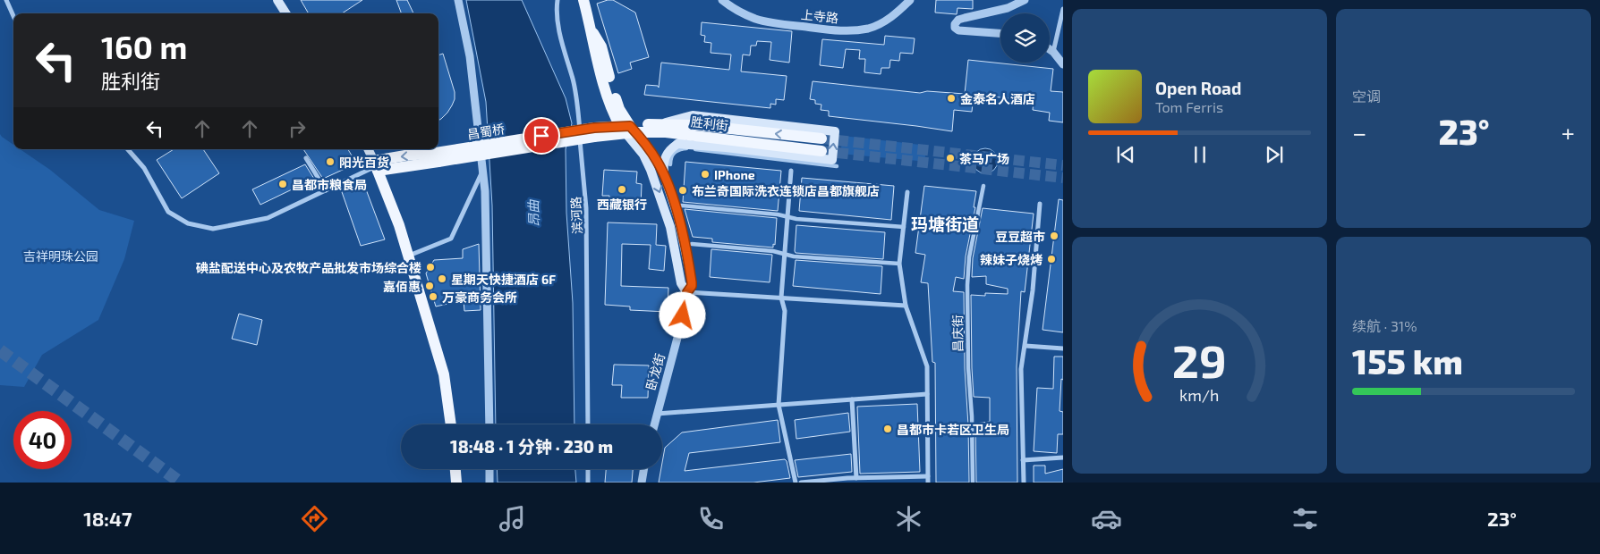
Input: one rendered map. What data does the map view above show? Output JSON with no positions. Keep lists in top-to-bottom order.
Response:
{
  "streets": {
    "main road": ["胜利街", "昌蜀桥", "卧龙街"],
    "street": ["上寺路", "滨河路", "昌庆街"]
  },
  "crossings": [
    ["胜利街", "昌蜀桥"],
    ["胜利街", "卧龙街"]
  ],
  "districts": ["玛塘街道"],
  "water": ["昂曲"],
  "parks": ["吉祥明珠公园"],
  "places": [
    "金泰名人酒店",
    "茶马广场",
    "阳光百货",
    "IPhone",
    "昌都市粮食局",
    "西藏银行",
    "布兰奇国际洗衣连锁店昌都旗舰店",
    "豆豆超市",
    "辣妹子烧烤",
    "碘盐配送中心及农牧产品批发市场综合楼",
    "星期天快捷酒店 6F",
    "嘉佰惠",
    "万豪商务会所",
    "昌都市卡若区卫生局"
  ],
  "page": {
    "tile": [
      "空调",
      ["续航 · 31%", "155 km"]
    ],
    "turn": ["160 m", "胜利街"],
    "song": ["Open Road", "Tom Ferris"],
    "heat": ["−", "23°", "+"],
    "limit": "40",
    "trip": "18:48 · 1 分钟 · 230 m",
    "tabs": ["18:47", "23°"],
    "gauge": ["29", "km/h"]
  }
}
